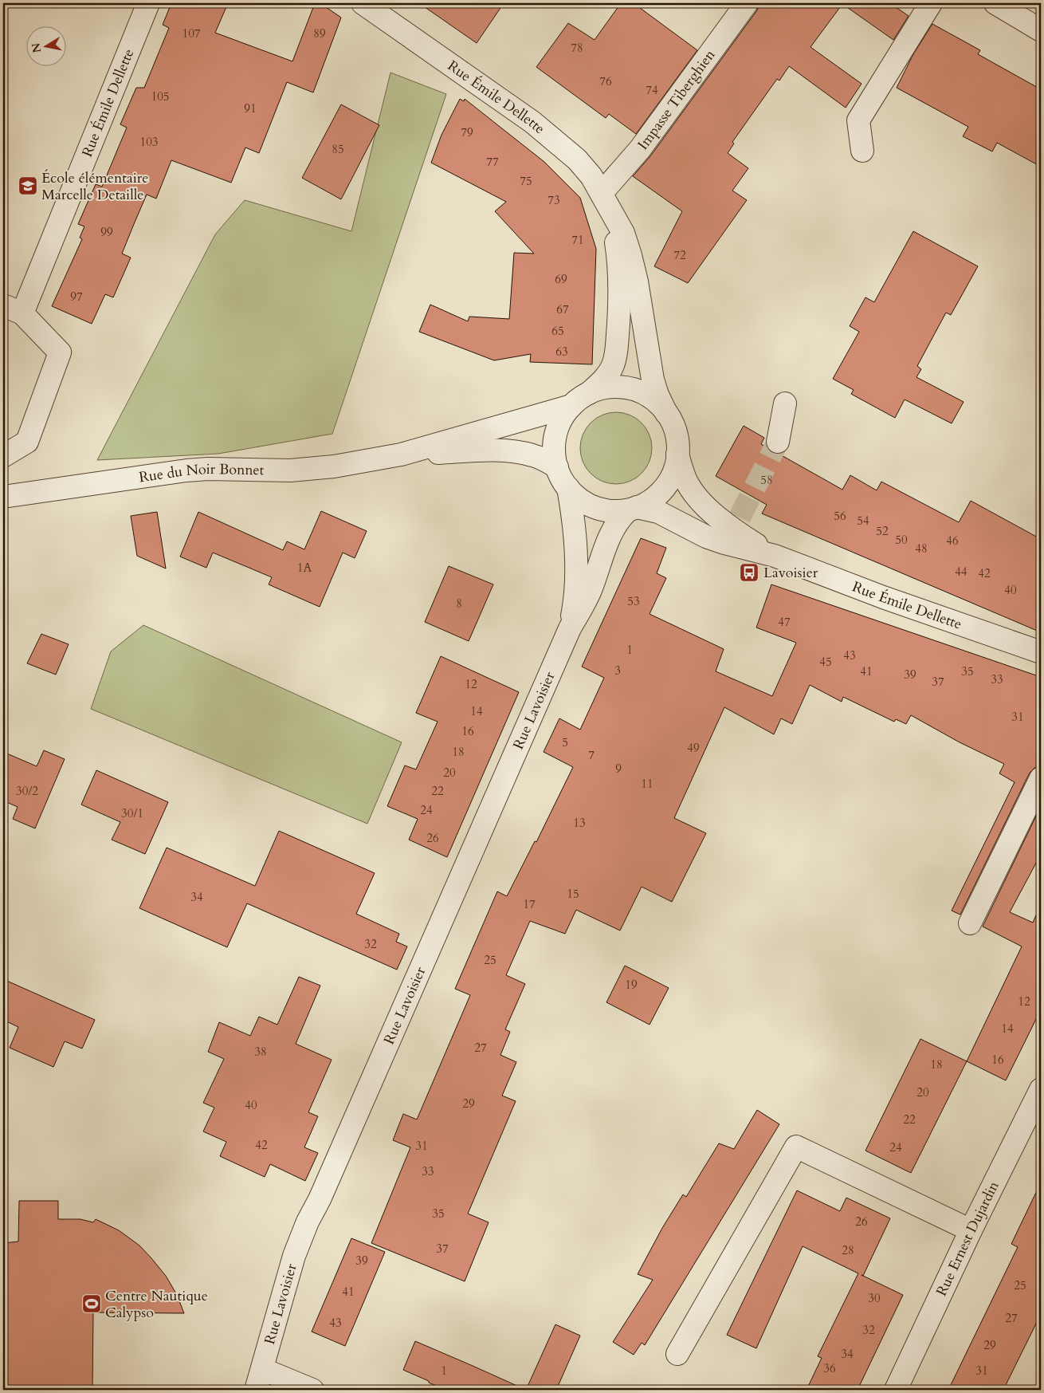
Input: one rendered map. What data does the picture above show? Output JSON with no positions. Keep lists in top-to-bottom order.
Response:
{
  "streets": {
    "street": [
      "Rue Émile Dellette",
      "Impasse Tiberghien",
      "Rue du Noir Bonnet",
      "Rue Lavoisier",
      "Rue Ernest Dujardin"
    ]
  },
  "crossings": [
    ["Rue Émile Dellette", "Impasse Tiberghien"],
    ["Rue Émile Dellette", "Rue du Noir Bonnet"],
    ["Rue Émile Dellette", "Rue Lavoisier"],
    ["Rue du Noir Bonnet", "Rue Lavoisier"]
  ],
  "places": {
    "school or university": ["École élémentaire Marcelle Detaille"],
    "bus stop": ["Lavoisier"],
    "sports": ["Centre Nautique Calypso"]
  },
  "house_numbers": [
    "107",
    "89",
    "78",
    "76",
    "74",
    "105",
    "91",
    "79",
    "103",
    "85",
    "77",
    "75",
    "73",
    "99",
    "71",
    "72",
    "69",
    "97",
    "67",
    "65",
    "63",
    "58",
    "56",
    "54",
    "52",
    "50",
    "46",
    "48",
    "1A",
    "44",
    "42",
    "40",
    "53",
    "8",
    "47",
    "1",
    "43",
    "45",
    "3",
    "41",
    "35",
    "39",
    "33",
    "37",
    "12",
    "14",
    "31",
    "16",
    "5",
    "49",
    "18",
    "7",
    "9",
    "20",
    "11",
    "30/2",
    "22",
    "24",
    "30/1",
    "13",
    "26",
    "15",
    "34",
    "17",
    "32",
    "25",
    "19",
    "12",
    "14",
    "27",
    "38",
    "16",
    "18",
    "20",
    "29",
    "40",
    "22",
    "42",
    "31",
    "24",
    "33",
    "35",
    "26",
    "37",
    "28",
    "39",
    "25",
    "41",
    "30",
    "27",
    "43",
    "32",
    "29",
    "34",
    "36",
    "1",
    "31"
  ],
  "north": "left"
}
